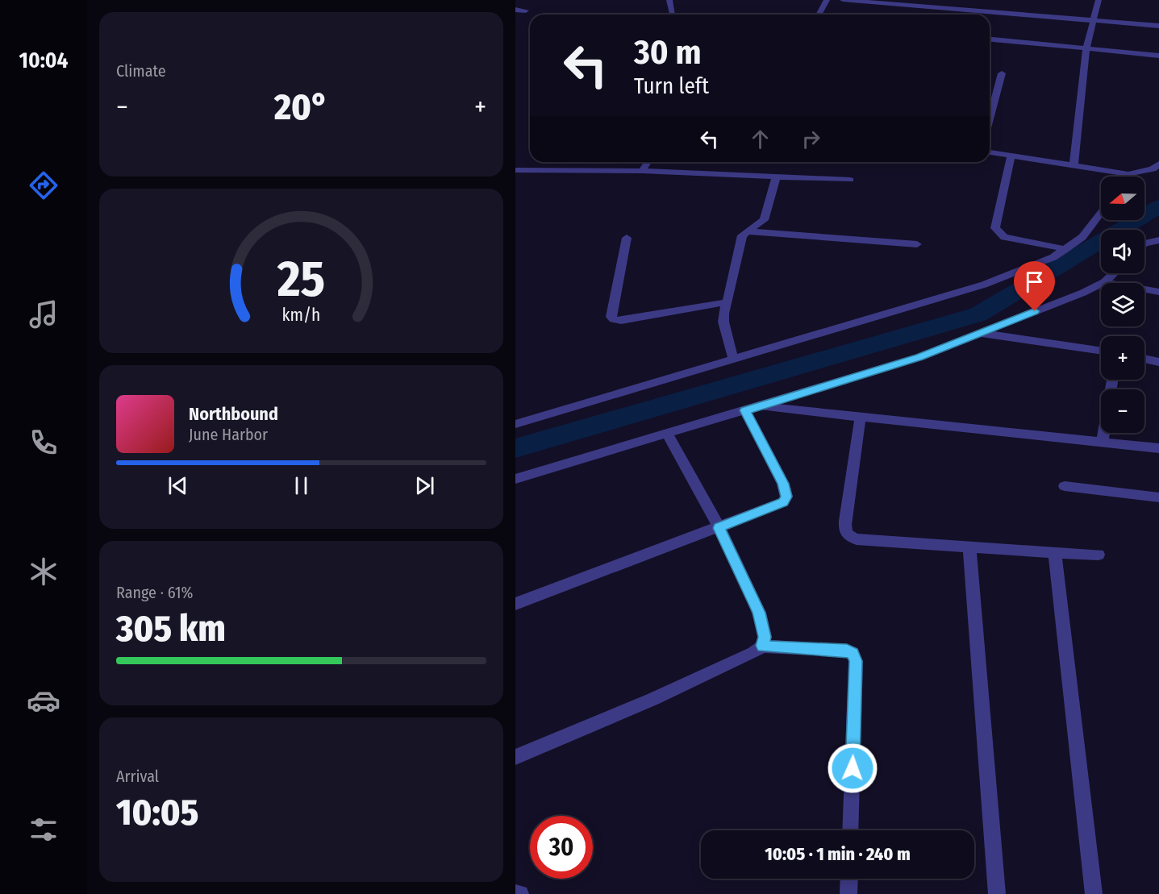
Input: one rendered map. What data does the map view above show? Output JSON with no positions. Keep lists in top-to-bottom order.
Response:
{
  "north": "left",
  "page": {
    "tabs": "10:04",
    "tile": [
      "Climate",
      ["Range · 61%", "305 km"],
      ["Arrival", "10:05"]
    ],
    "turn": ["30 m", "Turn left"],
    "heat": ["−", "20°", "+"],
    "map_buttons": ["+", "−"],
    "song": ["Northbound", "June Harbor"],
    "limit": "30",
    "trip": "10:05 · 1 min · 240 m",
    "gauge": ["25", "km/h"]
  }
}
